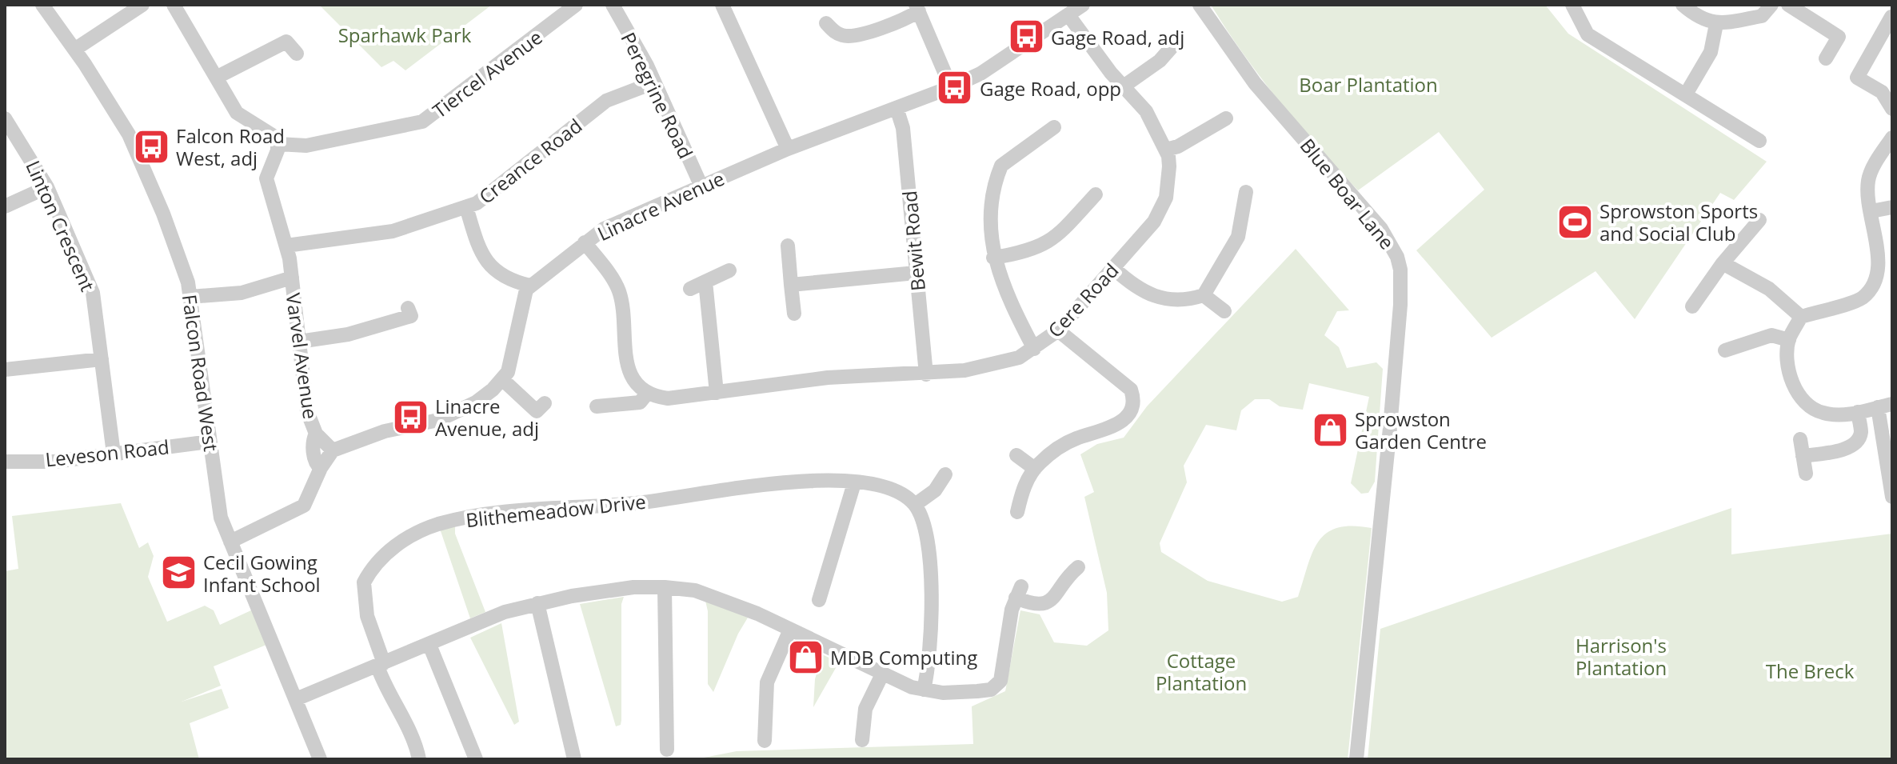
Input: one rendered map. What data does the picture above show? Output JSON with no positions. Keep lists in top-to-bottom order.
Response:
{
  "streets": {
    "street": [
      "Tiercel Avenue",
      "Peregrine Road",
      "Creance Road",
      "Blue Boar Lane",
      "Linacre Avenue",
      "Linton Crescent",
      "Bewit Road",
      "Cere Road",
      "Varvel Avenue",
      "Falcon Road West",
      "Leveson Road",
      "Blithemeadow Drive"
    ]
  },
  "crossings": [
    ["Tiercel Avenue", "Varvel Avenue"],
    ["Peregrine Road", "Creance Road"],
    ["Peregrine Road", "Linacre Avenue"],
    ["Creance Road", "Varvel Avenue"],
    ["Linacre Avenue", "Bewit Road"],
    ["Linacre Avenue", "Cere Road"],
    ["Linton Crescent", "Leveson Road"],
    ["Bewit Road", "Cere Road"],
    ["Varvel Avenue", "Falcon Road West"],
    ["Falcon Road West", "Leveson Road"]
  ],
  "parks": [
    "Sparhawk Park",
    "Boar Plantation",
    "Harrison's Plantation",
    "Cottage Plantation",
    "The Breck"
  ],
  "places": {
    "bus stop": [
      "Gage Road, adj",
      "Gage Road, opp",
      "Falcon Road West, adj",
      "Linacre Avenue, adj"
    ],
    "sports": ["Sprowston Sports and Social Club"],
    "shop": ["Sprowston Garden Centre", "MDB Computing"],
    "school or university": ["Cecil Gowing Infant School"]
  }
}
